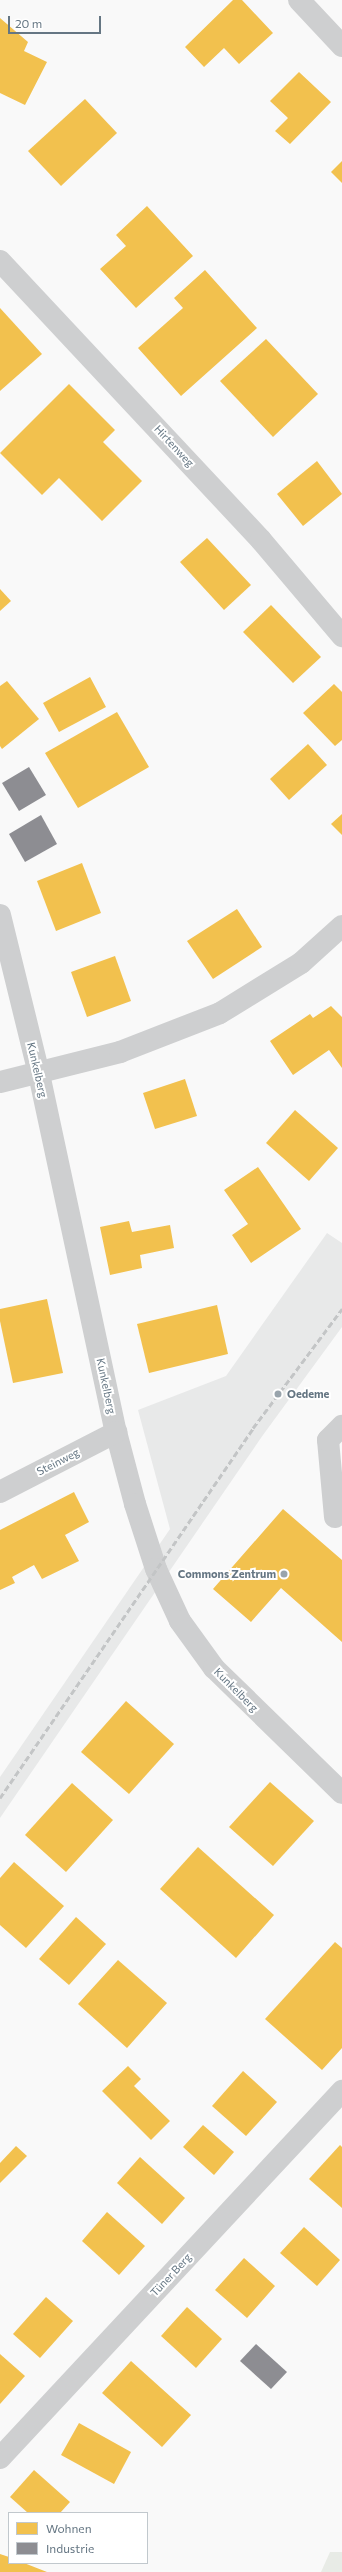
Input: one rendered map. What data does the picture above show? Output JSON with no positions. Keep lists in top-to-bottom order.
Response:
{
  "streets": {
    "street": [
      "Hirtenweg",
      "Kunkelberg",
      "Steinweg",
      "Tüner Berg"
    ]
  },
  "crossings": [
    ["Kunkelberg", "Steinweg"]
  ],
  "places": ["Oedeme", "Commons Zentrum"],
  "legend": ["Wohnen", "Industrie"],
  "scale_bar": "20 m"
}
